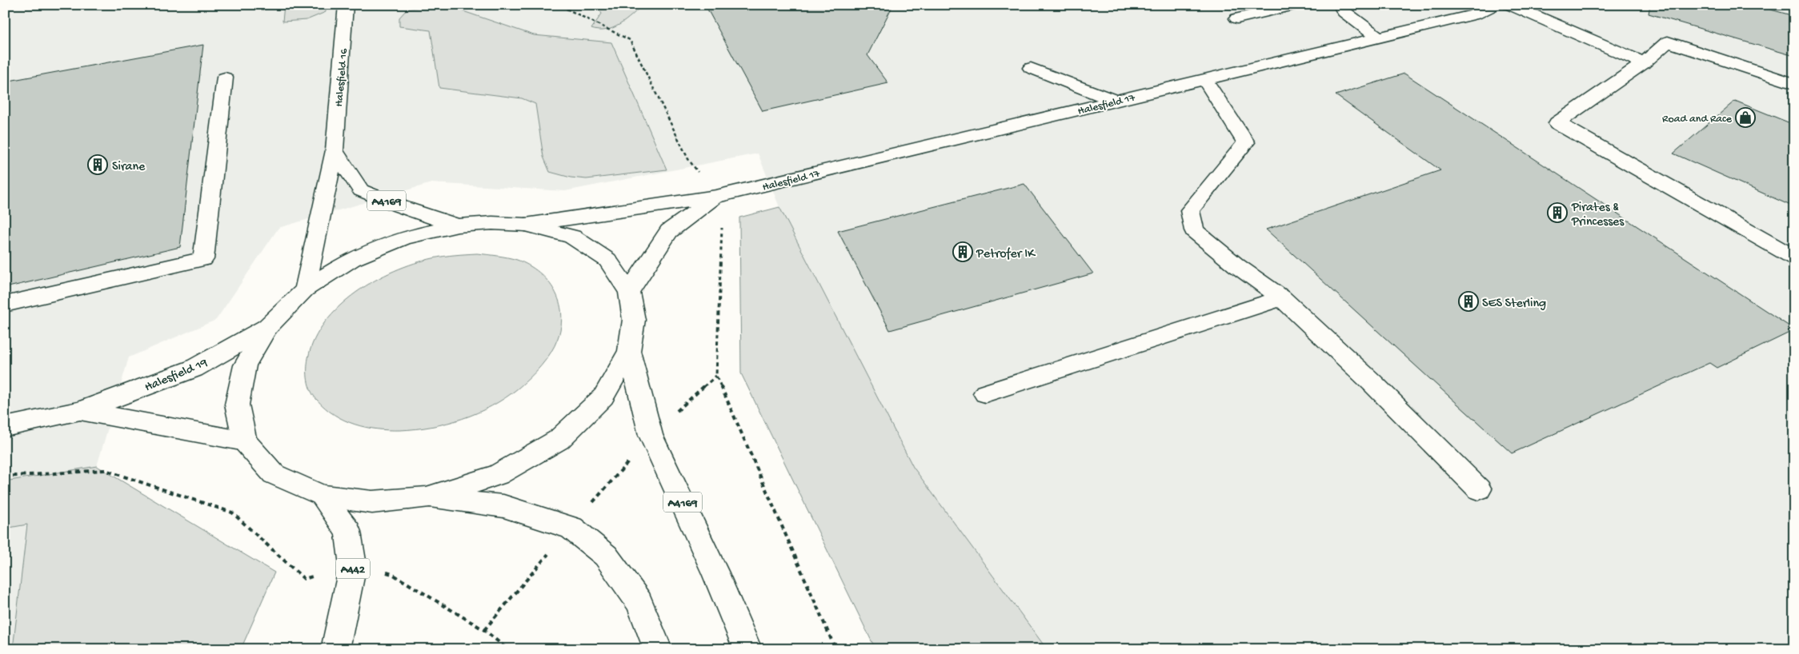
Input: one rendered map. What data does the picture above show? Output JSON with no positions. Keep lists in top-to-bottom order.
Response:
{
  "streets": {
    "main road": [
      "Halesfield 16",
      "Halesfield 17",
      "A4169",
      "Halesfield 19",
      "A442"
    ]
  },
  "crossings": [
    ["Halesfield 16", "A4169"]
  ],
  "places": {
    "shop": ["Road and Race"],
    "building": [
      "Sirane",
      "Pirates & Princesses",
      "Petrofer IK",
      "SES Sterling"
    ]
  }
}
